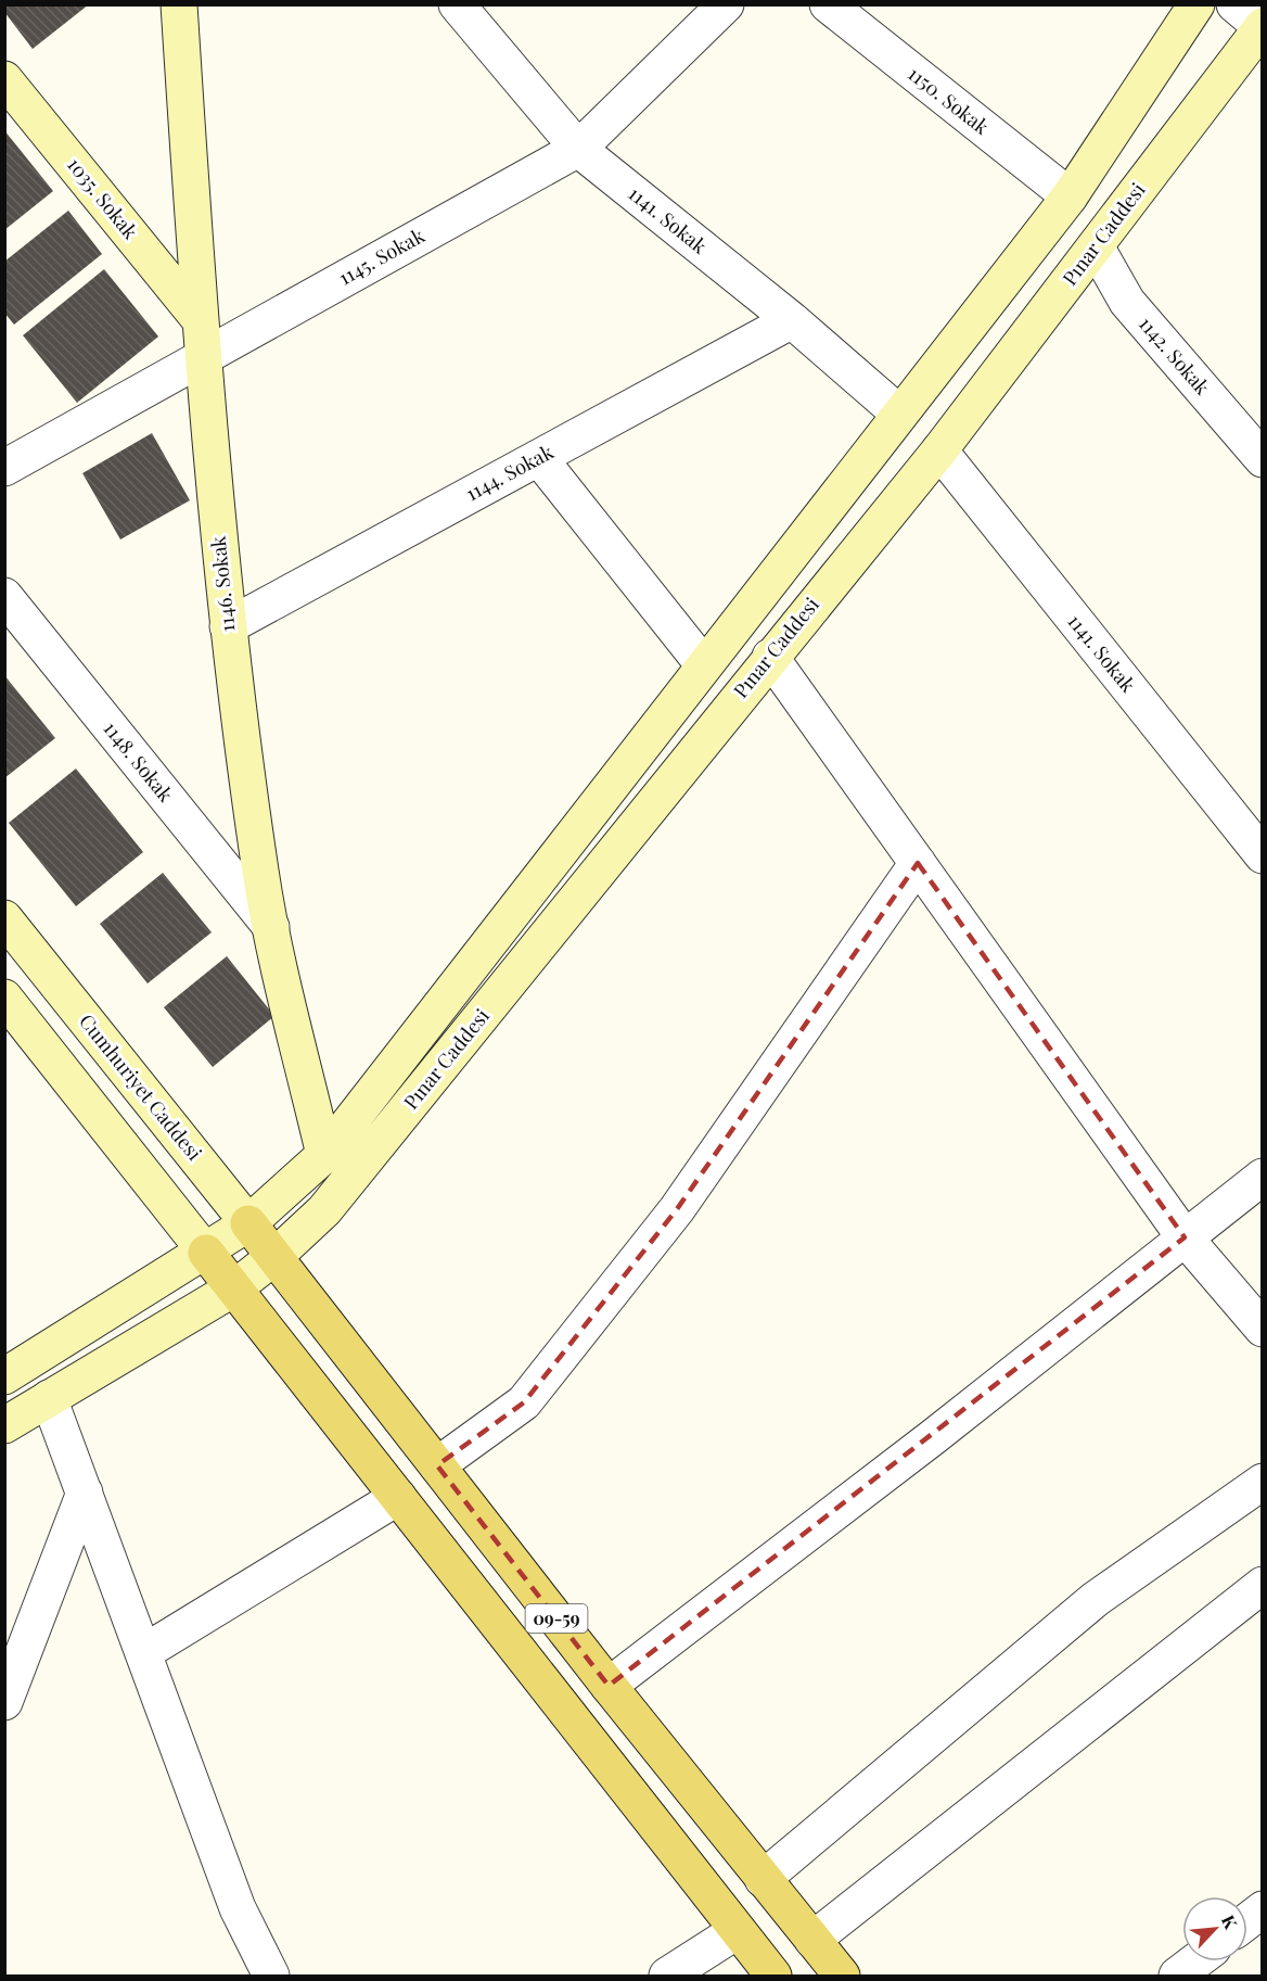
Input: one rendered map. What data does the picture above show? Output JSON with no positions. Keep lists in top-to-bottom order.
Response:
{
  "streets": {
    "main road": [
      "1035. Sokak",
      "Pınar Caddesi",
      "1146. Sokak",
      "Cumhuriyet Caddesi",
      "09-59"
    ],
    "street": [
      "1150. Sokak",
      "1141. Sokak",
      "1145. Sokak",
      "1142. Sokak",
      "1144. Sokak",
      "1148. Sokak"
    ]
  },
  "crossings": [
    ["1150. Sokak", "Pınar Caddesi"],
    ["1035. Sokak", "1146. Sokak"],
    ["1141. Sokak", "Pınar Caddesi"],
    ["1141. Sokak", "1145. Sokak"],
    ["1141. Sokak", "1144. Sokak"],
    ["Pınar Caddesi", "1142. Sokak"],
    ["Pınar Caddesi", "1146. Sokak"],
    ["Pınar Caddesi", "Cumhuriyet Caddesi"],
    ["Pınar Caddesi", "09-59"],
    ["1145. Sokak", "1146. Sokak"],
    ["1144. Sokak", "1146. Sokak"],
    ["1146. Sokak", "1148. Sokak"],
    ["Cumhuriyet Caddesi", "09-59"]
  ],
  "north": "top right"
}
